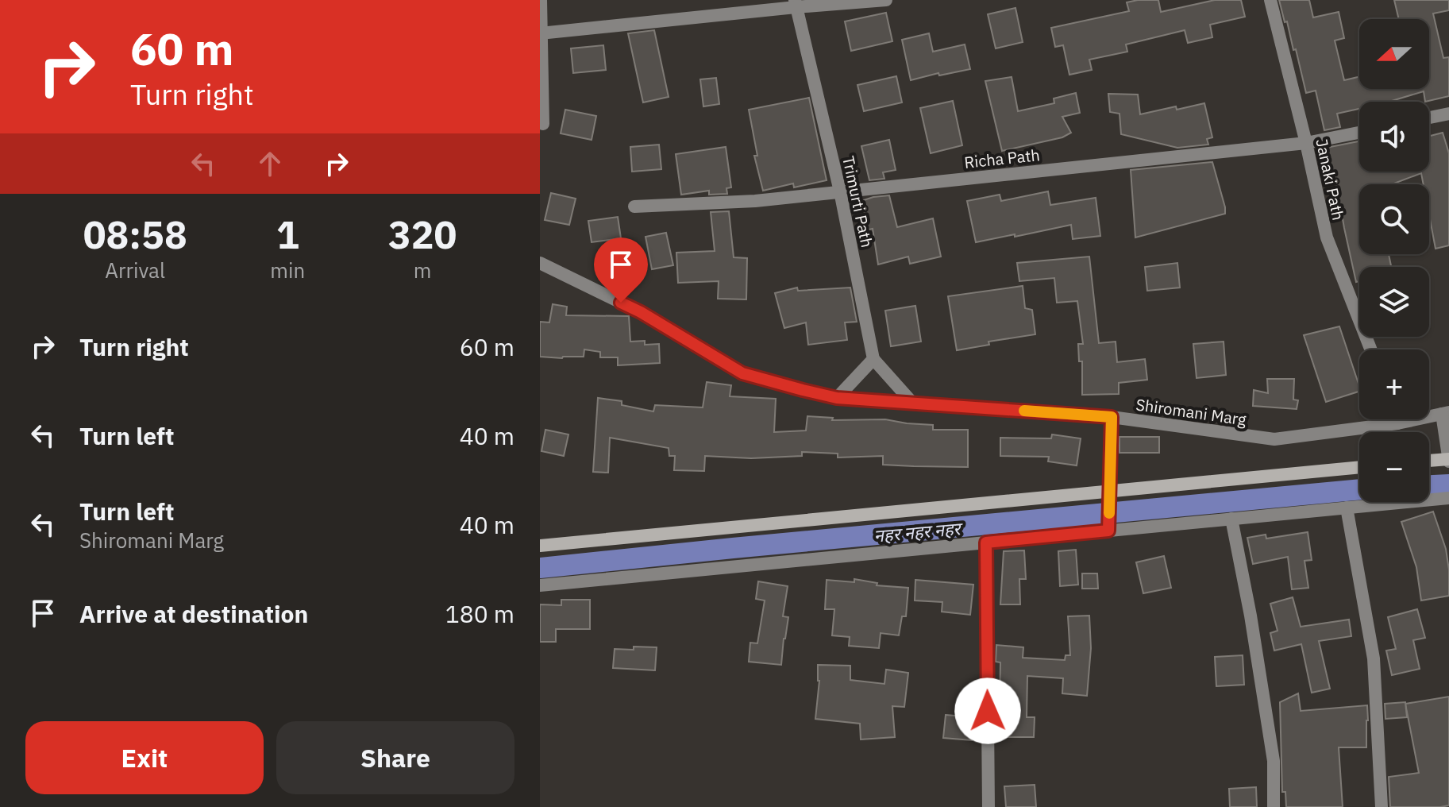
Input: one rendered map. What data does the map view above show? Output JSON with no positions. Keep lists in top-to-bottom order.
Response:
{
  "streets": {
    "street": [
      "Richa Path",
      "Janaki Path",
      "Trimurti Path",
      "Shiromani Marg"
    ]
  },
  "crossings": [
    ["Richa Path", "Janaki Path"],
    ["Richa Path", "Trimurti Path"]
  ],
  "water": ["नहर नहर नहर"],
  "north": "left",
  "page": {
    "turn": ["60 m", "Turn right"],
    "map_buttons": ["+", "−"],
    "eta": [
      "08:58",
      "Arrival",
      "1",
      "min",
      "320",
      "m"
    ],
    "list": [
      {
        "name": "Turn right",
        "value": "60 m"
      },
      {
        "name": "Turn left",
        "value": "40 m"
      },
      {
        "name": "Turn left",
        "note": "Shiromani Marg",
        "value": "40 m"
      },
      {
        "name": "Arrive at destination",
        "value": "180 m"
      }
    ],
    "buttons": ["Exit", "Share"]
  }
}
